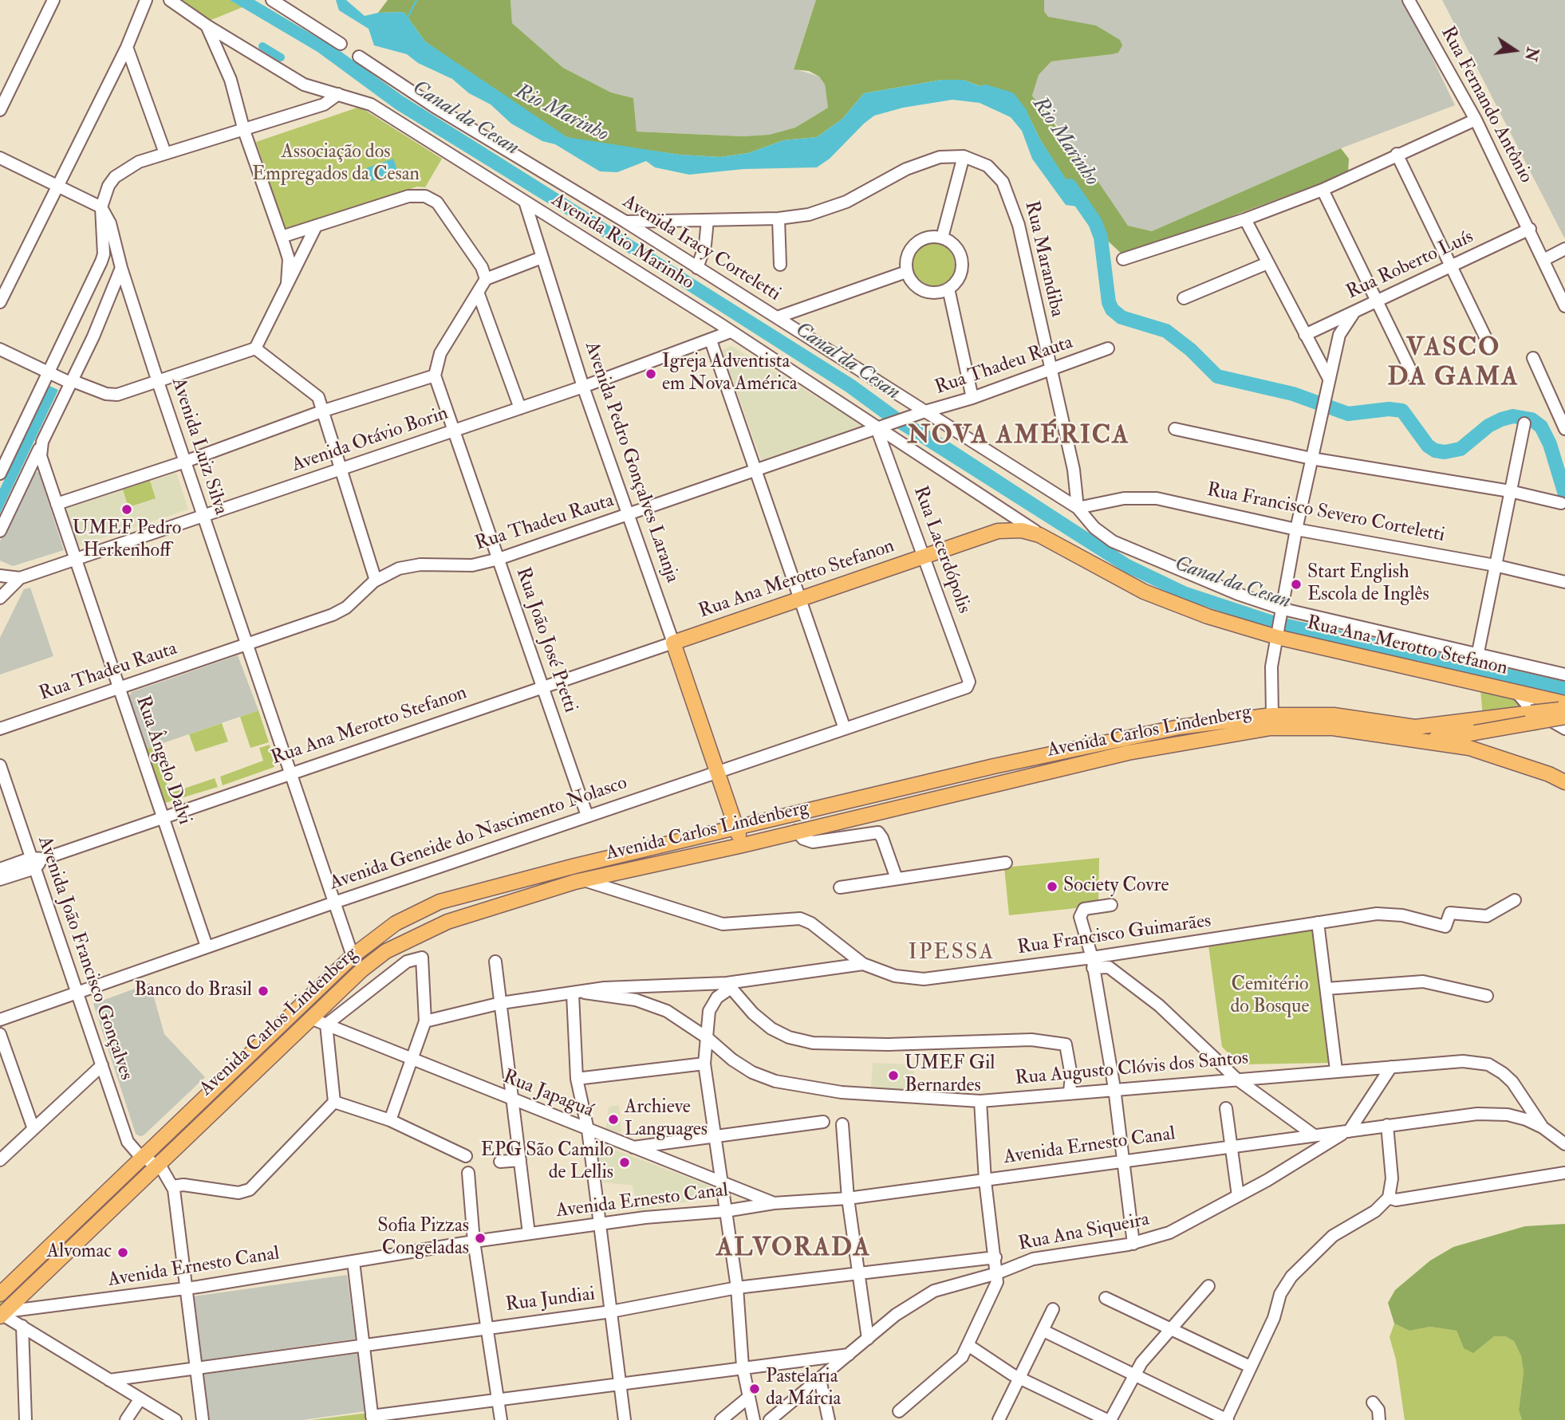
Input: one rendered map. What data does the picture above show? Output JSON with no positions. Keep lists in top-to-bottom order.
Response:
{
  "streets": {
    "main road": ["Avenida Pedro Gonçalves Laranja", "Rua Ana Merotto Stefanon", "Avenida Carlos Lindenberg"],
    "street": [
      "Rua Fernando Antônio",
      "Avenida Rio Marinho",
      "Avenida Iracy Corteletti",
      "Rua Marandiba",
      "Rua Roberto Luís",
      "Rua Thadeu Rauta",
      "Avenida Otávio Borin",
      "Avenida Luiz Silva",
      "Rua Francisco Severo Corteletti",
      "Rua Lacerdópolis",
      "Rua João José Pretti",
      "Rua Ângelo Dalvi",
      "Avenida Geneide do Nascimento Nolasco",
      "Rua Francisco Guimarães",
      "Avenida João Francisco Gonçalves",
      "Rua Augusto Clóvis dos Santos",
      "Rua Japaguá",
      "Avenida Ernesto Canal",
      "Rua Ana Siqueira",
      "Rua Jundiai"
    ]
  },
  "crossings": [
    ["Rua Fernando Antônio", "Rua Roberto Luís"],
    ["Avenida Rio Marinho", "Avenida Iracy Corteletti"],
    ["Avenida Rio Marinho", "Rua Thadeu Rauta"],
    ["Avenida Rio Marinho", "Avenida Otávio Borin"],
    ["Avenida Rio Marinho", "Avenida Pedro Gonçalves Laranja"],
    ["Avenida Rio Marinho", "Rua Lacerdópolis"],
    ["Avenida Rio Marinho", "Rua Ana Merotto Stefanon"],
    ["Avenida Iracy Corteletti", "Rua Marandiba"],
    ["Avenida Iracy Corteletti", "Rua Thadeu Rauta"],
    ["Avenida Iracy Corteletti", "Rua Francisco Severo Corteletti"],
    ["Rua Marandiba", "Rua Thadeu Rauta"],
    ["Rua Marandiba", "Rua Francisco Severo Corteletti"],
    ["Rua Thadeu Rauta", "Avenida Luiz Silva"],
    ["Rua Thadeu Rauta", "Avenida Pedro Gonçalves Laranja"],
    ["Rua Thadeu Rauta", "Rua Lacerdópolis"],
    ["Rua Thadeu Rauta", "Rua João José Pretti"],
    ["Rua Thadeu Rauta", "Rua Ângelo Dalvi"],
    ["Avenida Otávio Borin", "Avenida Luiz Silva"],
    ["Avenida Otávio Borin", "Avenida Pedro Gonçalves Laranja"],
    ["Avenida Otávio Borin", "Rua João José Pretti"],
    ["Avenida Otávio Borin", "Rua Ângelo Dalvi"],
    ["Avenida Luiz Silva", "Rua Ana Merotto Stefanon"],
    ["Avenida Luiz Silva", "Avenida Carlos Lindenberg"],
    ["Avenida Luiz Silva", "Rua Ângelo Dalvi"],
    ["Avenida Luiz Silva", "Avenida Geneide do Nascimento Nolasco"],
    ["Avenida Pedro Gonçalves Laranja", "Rua Ana Merotto Stefanon"],
    ["Avenida Pedro Gonçalves Laranja", "Avenida Carlos Lindenberg"],
    ["Avenida Pedro Gonçalves Laranja", "Avenida Geneide do Nascimento Nolasco"],
    ["Rua Lacerdópolis", "Rua Ana Merotto Stefanon"],
    ["Rua Lacerdópolis", "Avenida Geneide do Nascimento Nolasco"],
    ["Rua Ana Merotto Stefanon", "Rua João José Pretti"],
    ["Rua Ana Merotto Stefanon", "Rua Ângelo Dalvi"],
    ["Rua Ana Merotto Stefanon", "Avenida João Francisco Gonçalves"],
    ["Rua João José Pretti", "Avenida Geneide do Nascimento Nolasco"],
    ["Avenida Carlos Lindenberg", "Avenida João Francisco Gonçalves"],
    ["Avenida Carlos Lindenberg", "Rua Japaguá"],
    ["Avenida Carlos Lindenberg", "Avenida Ernesto Canal"],
    ["Rua Ângelo Dalvi", "Avenida Geneide do Nascimento Nolasco"],
    ["Avenida Geneide do Nascimento Nolasco", "Avenida João Francisco Gonçalves"],
    ["Rua Francisco Guimarães", "Rua Augusto Clóvis dos Santos"],
    ["Rua Augusto Clóvis dos Santos", "Avenida Ernesto Canal"],
    ["Rua Japaguá", "Avenida Ernesto Canal"],
    ["Avenida Ernesto Canal", "Rua Ana Siqueira"]
  ],
  "districts": [
    "VASCO DA GAMA",
    "NOVA AMÉRICA",
    "IPESSA",
    "ALVORADA"
  ],
  "water": ["Rio Marinho", "Canal da Cesan"],
  "parks": ["Associação dos Empregados da Cesan", "Cemitério do Bosque"],
  "places": [
    "Igreja Adventista em Nova América",
    "UMEF Pedro Herkenhoff",
    "Start English Escola de Inglês",
    "Society Covre",
    "Banco do Brasil",
    "UMEF Gil Bernardes",
    "Archieve Languages",
    "EPG São Camilo de Lellis",
    "Sofia Pizzas Congeladas",
    "Alvomac",
    "Pastelaria da Márcia"
  ],
  "north": "right"
}
